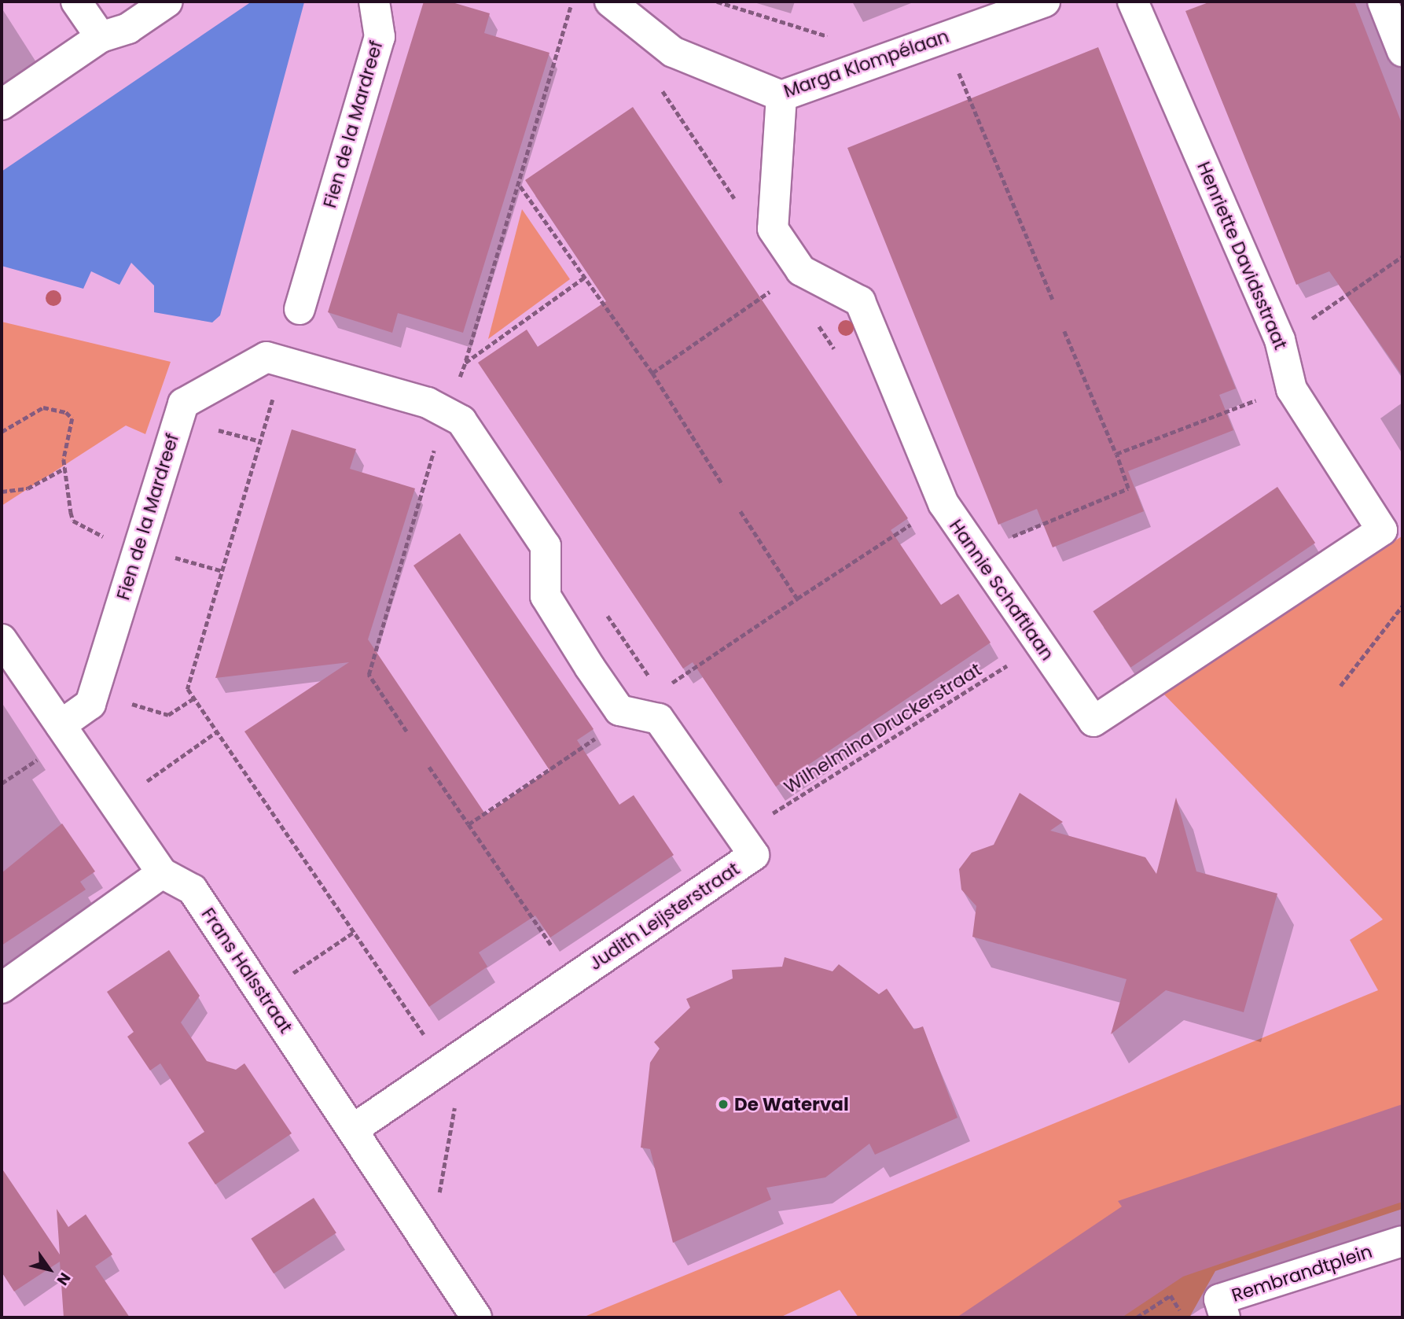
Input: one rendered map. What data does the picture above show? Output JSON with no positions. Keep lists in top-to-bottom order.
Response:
{
  "streets": {
    "street": [
      "Marga Klompélaan",
      "Fien de la Mardreef",
      "Henriette Davidsstraat",
      "Hannie Schaftlaan",
      "Judith Leijsterstraat",
      "Frans Halsstraat",
      "Rembrandtplein"
    ],
    "path": ["Wilhelmina Druckerstraat"]
  },
  "crossings": [
    ["Fien de la Mardreef", "Judith Leijsterstraat"],
    ["Fien de la Mardreef", "Frans Halsstraat"],
    ["Henriette Davidsstraat", "Hannie Schaftlaan"],
    ["Hannie Schaftlaan", "Wilhelmina Druckerstraat"],
    ["Wilhelmina Druckerstraat", "Judith Leijsterstraat"],
    ["Judith Leijsterstraat", "Frans Halsstraat"]
  ],
  "places": ["De Waterval"],
  "north": "bottom right"
}
